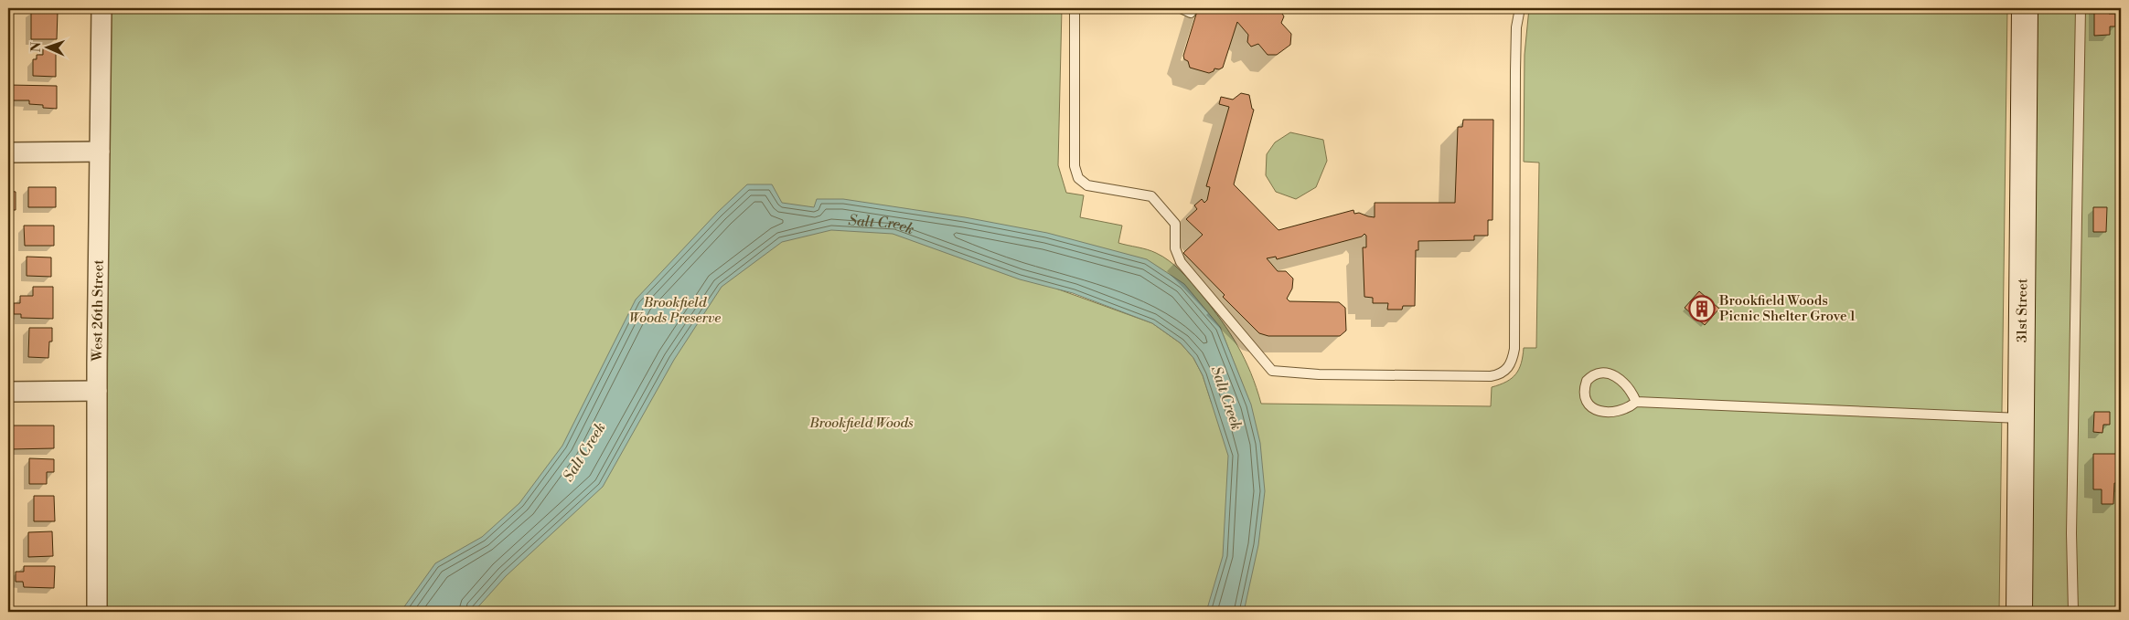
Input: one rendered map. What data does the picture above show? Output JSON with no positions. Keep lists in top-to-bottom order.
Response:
{
  "streets": {
    "main road": ["31st Street"],
    "street": ["West 26th Street"]
  },
  "water": ["Salt Creek"],
  "parks": ["Brookfield Woods Preserve", "Brookfield Woods"],
  "places": {
    "building": ["Brookfield Woods Picnic Shelter Grove 1"]
  },
  "north": "left"
}
